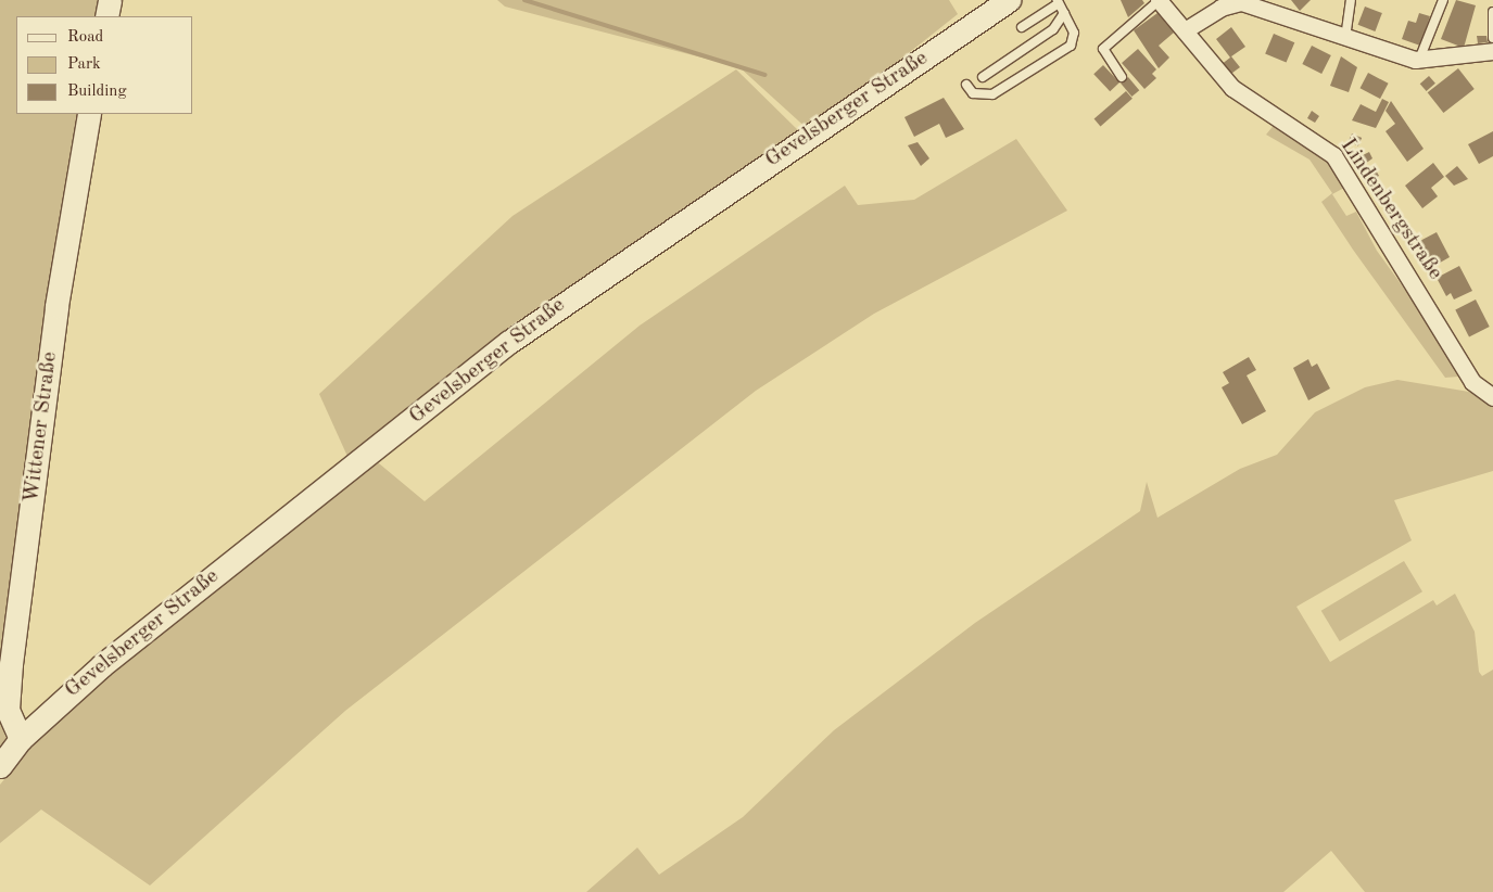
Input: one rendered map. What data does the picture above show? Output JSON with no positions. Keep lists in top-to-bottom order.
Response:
{
  "streets": {
    "main road": ["Gevelsberger Straße", "Wittener Straße"],
    "street": ["Lindenbergstraße"]
  },
  "crossings": [
    ["Gevelsberger Straße", "Wittener Straße"]
  ],
  "legend": ["Road", "Park", "Building"]
}
